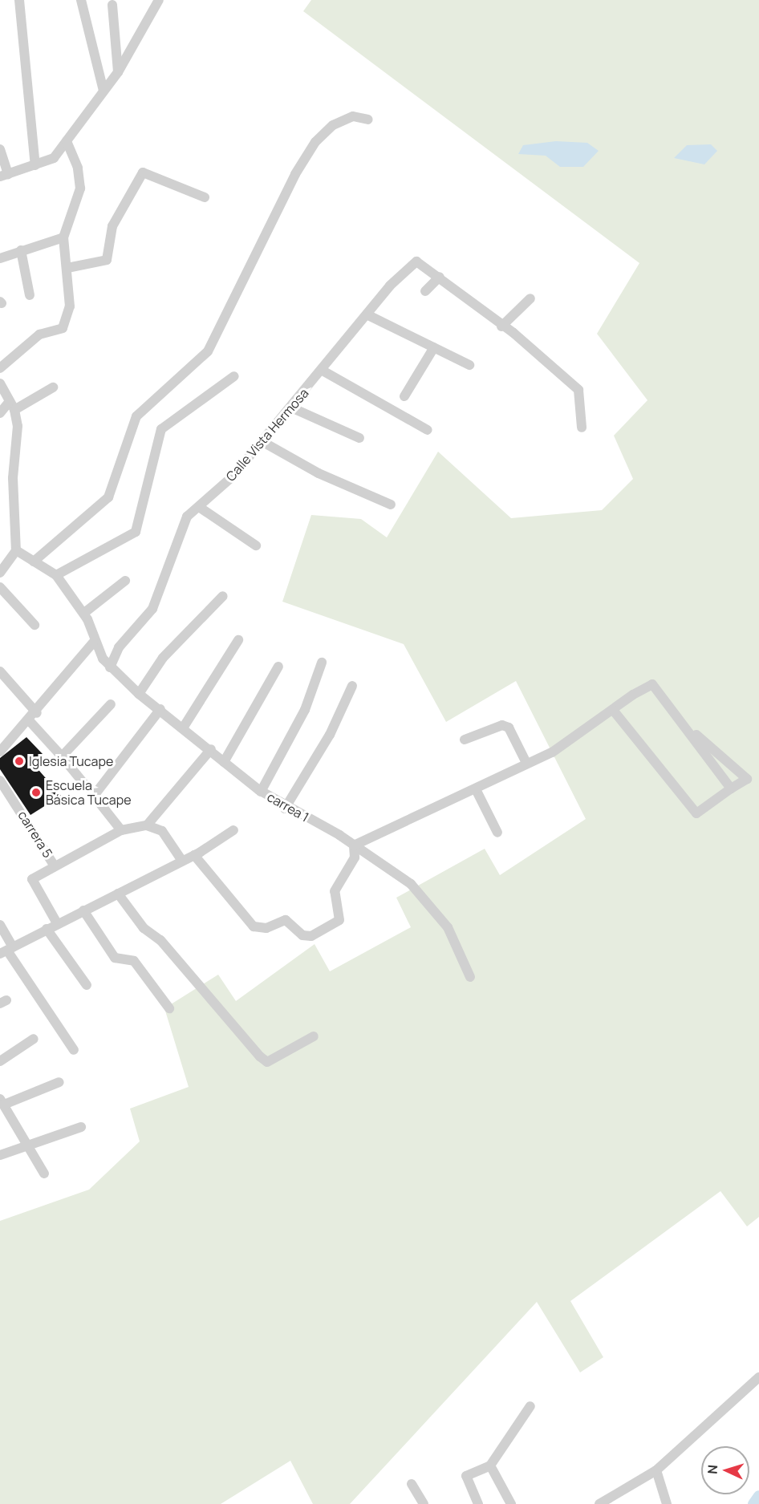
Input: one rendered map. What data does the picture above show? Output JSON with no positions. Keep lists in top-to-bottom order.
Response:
{
  "streets": {
    "street": ["Calle Vista Hermosa", "carrea 1", "carrera 5"]
  },
  "crossings": [
    ["Calle Vista Hermosa", "carrea 1"]
  ],
  "places": ["Iglesia Tucape", "Escuela Básica Tucape"],
  "north": "left"
}
